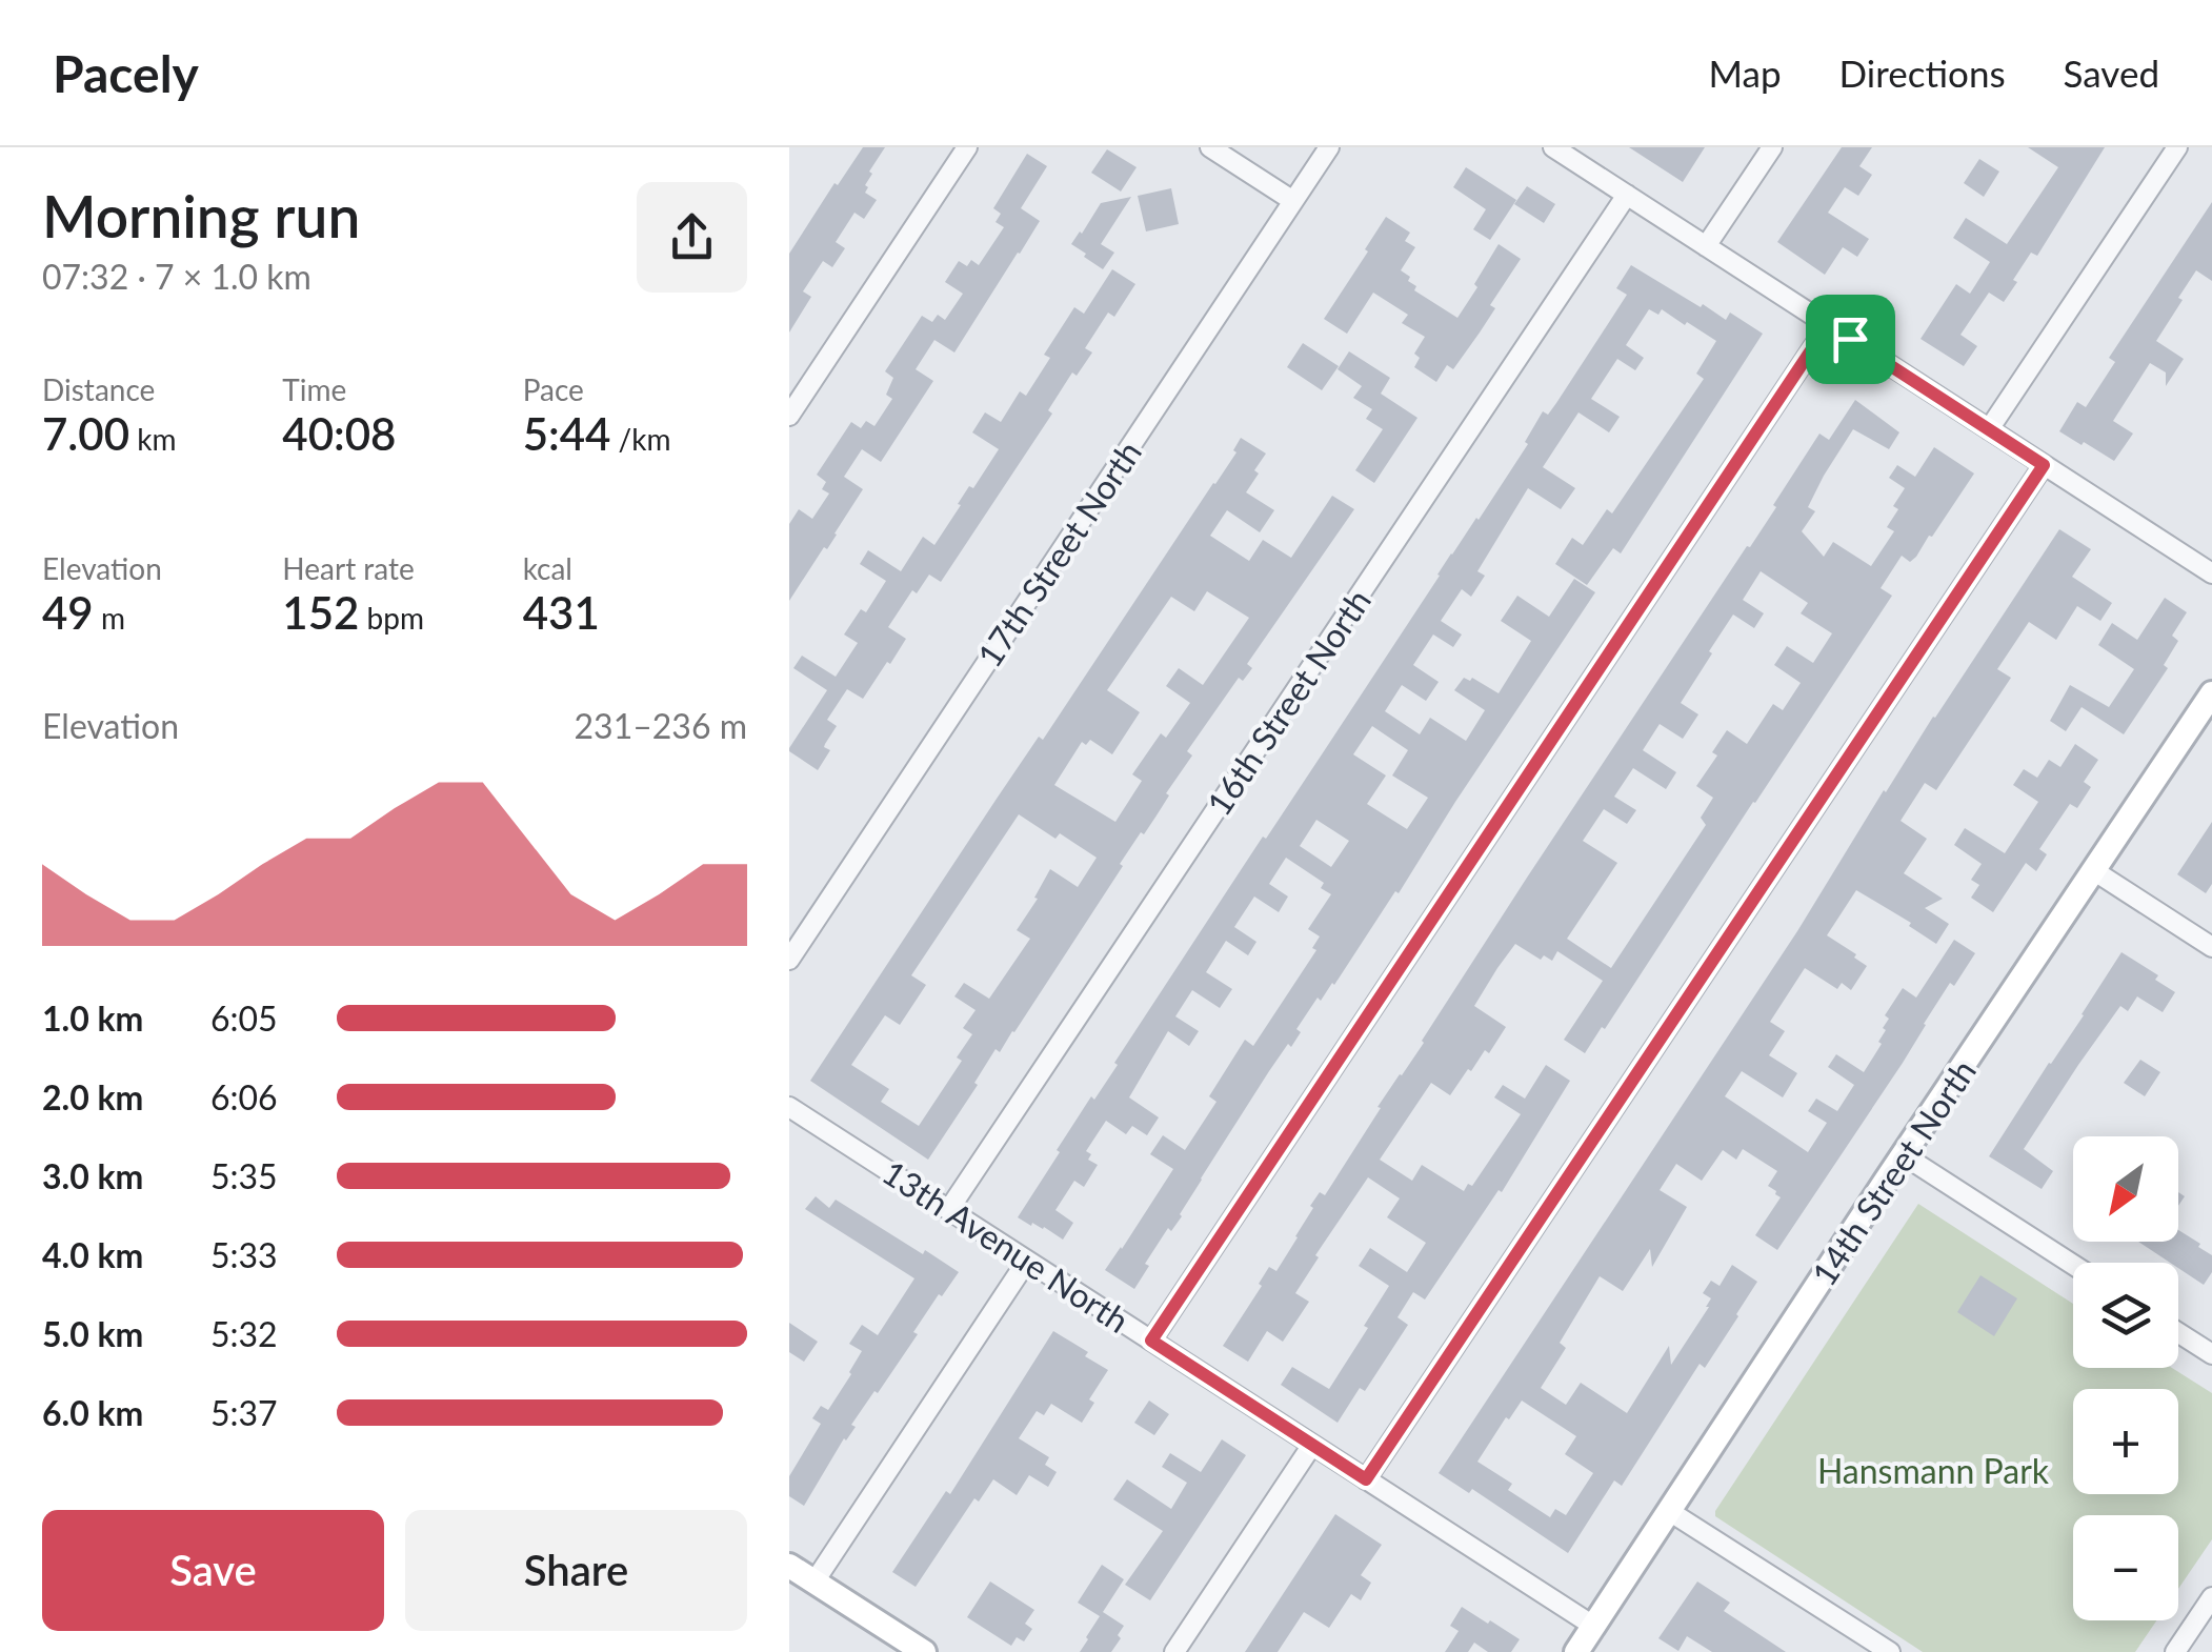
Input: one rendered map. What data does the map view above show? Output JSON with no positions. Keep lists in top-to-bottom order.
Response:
{
  "streets": {
    "street": [
      "17th Street North",
      "16th Street North",
      "14th Street North",
      "13th Avenue North"
    ]
  },
  "crossings": [
    ["16th Street North", "13th Avenue North"],
    ["14th Street North", "13th Avenue North"]
  ],
  "parks": ["Hansmann Park"],
  "north": "bottom left",
  "page": {
    "header": "Pacely",
    "nav": ["Map", "Directions", "Saved"],
    "heading": ["Morning run", "07:32 · 7 × 1.0 km"],
    "stats": [
      ["Distance", "7.00 km"],
      ["Time", "40:08"],
      ["Pace", "5:44 /km"],
      ["Elevation", "49 m"],
      ["Heart rate", "152 bpm"],
      ["kcal", "431"]
    ],
    "chart": ["Elevation", "231–236 m"],
    "list": [
      {
        "name": "1.0 km",
        "note": "6:05"
      },
      {
        "name": "2.0 km",
        "note": "6:06"
      },
      {
        "name": "3.0 km",
        "note": "5:35"
      },
      {
        "name": "4.0 km",
        "note": "5:33"
      },
      {
        "name": "5.0 km",
        "note": "5:32"
      },
      {
        "name": "6.0 km",
        "note": "5:37"
      }
    ],
    "map_buttons": ["+", "−"],
    "buttons": ["Save", "Share"]
  }
}
